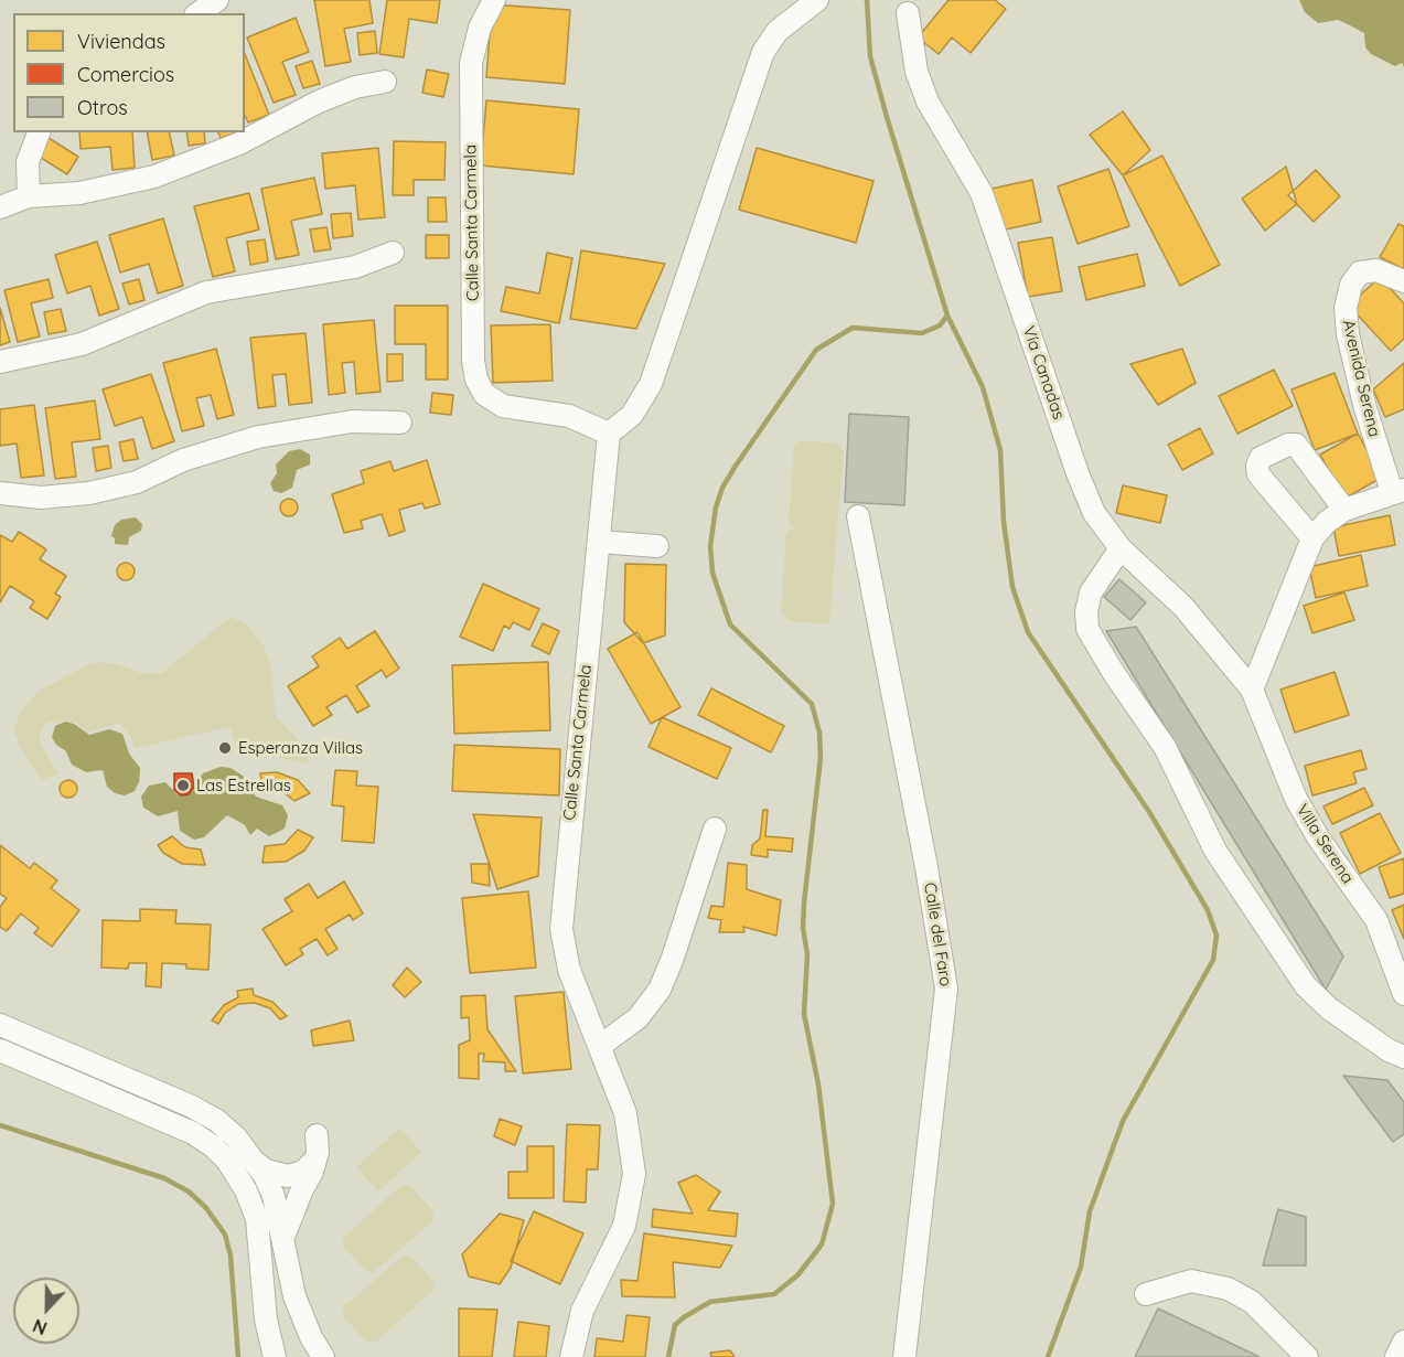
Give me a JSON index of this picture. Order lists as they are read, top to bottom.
{
  "streets": {
    "street": [
      "Calle Santa Carmela",
      "Vía Canadas",
      "Avenida Serena",
      "Villa Serena",
      "Calle del Faro"
    ]
  },
  "crossings": [
    ["Vía Canadas", "Avenida Serena"],
    ["Vía Canadas", "Villa Serena"],
    ["Avenida Serena", "Villa Serena"]
  ],
  "places": ["Esperanza Villas", "Las Estrellas"],
  "legend": ["Viviendas", "Comercios", "Otros"],
  "north": "bottom"
}
